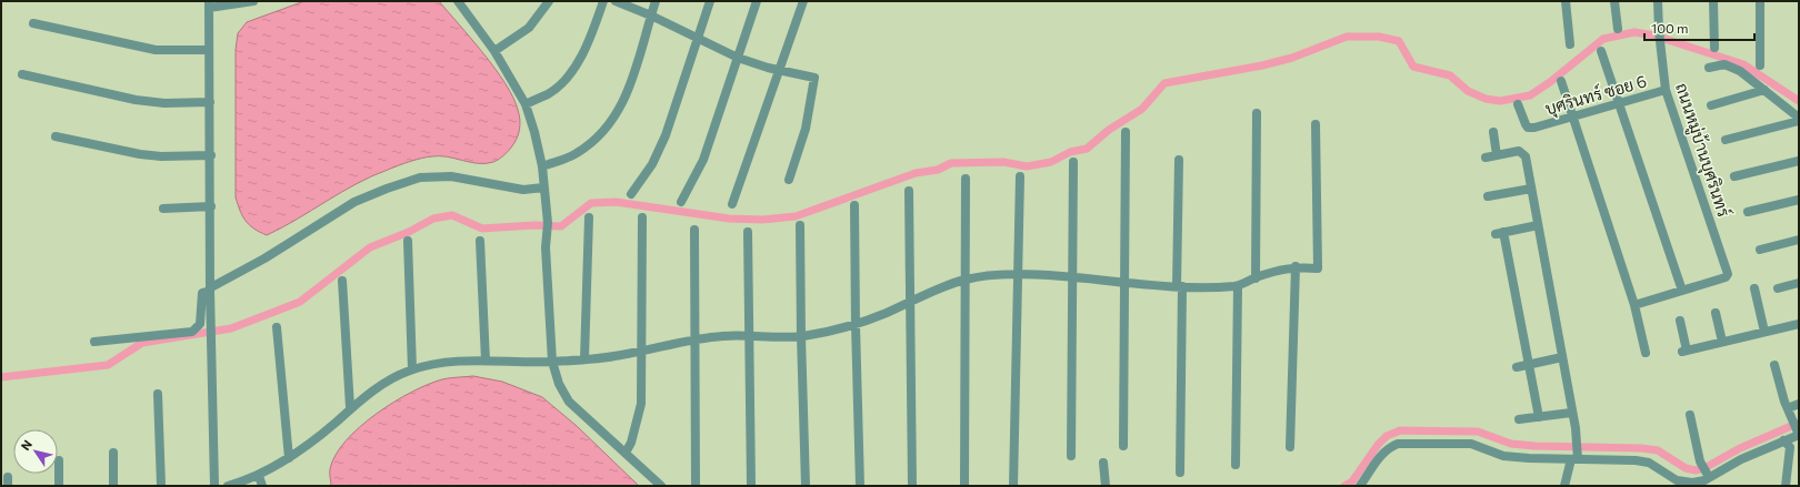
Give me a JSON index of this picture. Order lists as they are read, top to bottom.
{
  "streets": {
    "street": ["บุศรินทร์ ซอย 6", "ถนนหมู่บ้านบุศรินทร์"]
  },
  "crossings": [
    ["บุศรินทร์ ซอย 6", "ถนนหมู่บ้านบุศรินทร์"]
  ],
  "scale_bar": "100 m",
  "north": "top left"
}
